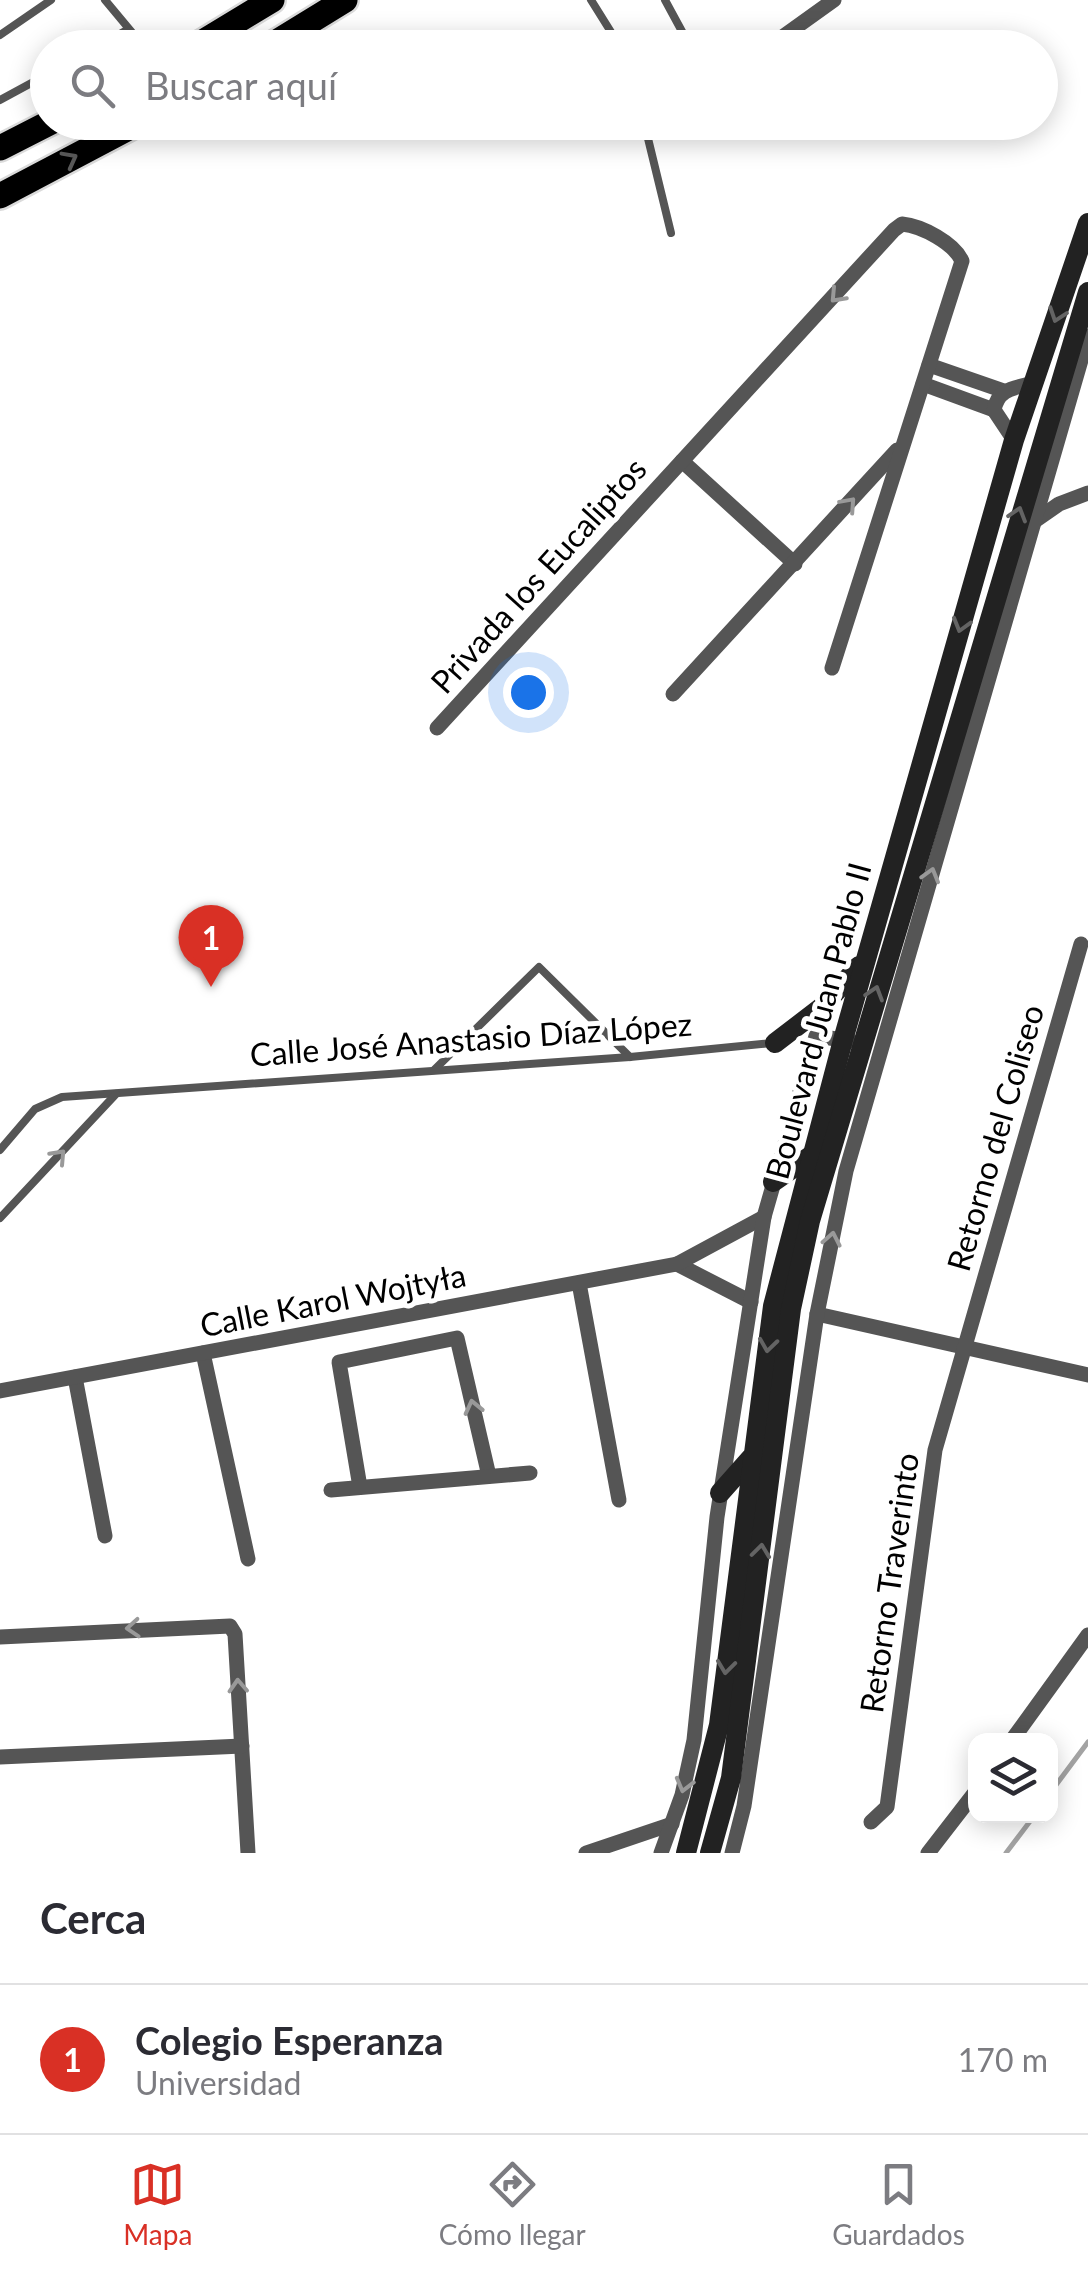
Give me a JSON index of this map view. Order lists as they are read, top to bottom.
{
  "streets": {
    "main road": ["Boulevard Juan Pablo II"],
    "street": [
      "Privada los Eucaliptos",
      "Calle José Anastasio Díaz López",
      "Retorno del Coliseo",
      "Calle Karol Wojtyła",
      "Retorno Traverinto"
    ]
  },
  "crossings": [
    ["Boulevard Juan Pablo II", "Calle José Anastasio Díaz López"],
    ["Retorno del Coliseo", "Retorno Traverinto"]
  ],
  "page": {
    "search": "Buscar aquí",
    "pins": "1",
    "heading": "Cerca",
    "list": [
      {
        "mark": "1",
        "name": "Colegio Esperanza",
        "note": "Universidad",
        "value": "170 m"
      }
    ],
    "nav": ["Mapa", "Cómo llegar", "Guardados"]
  }
}
